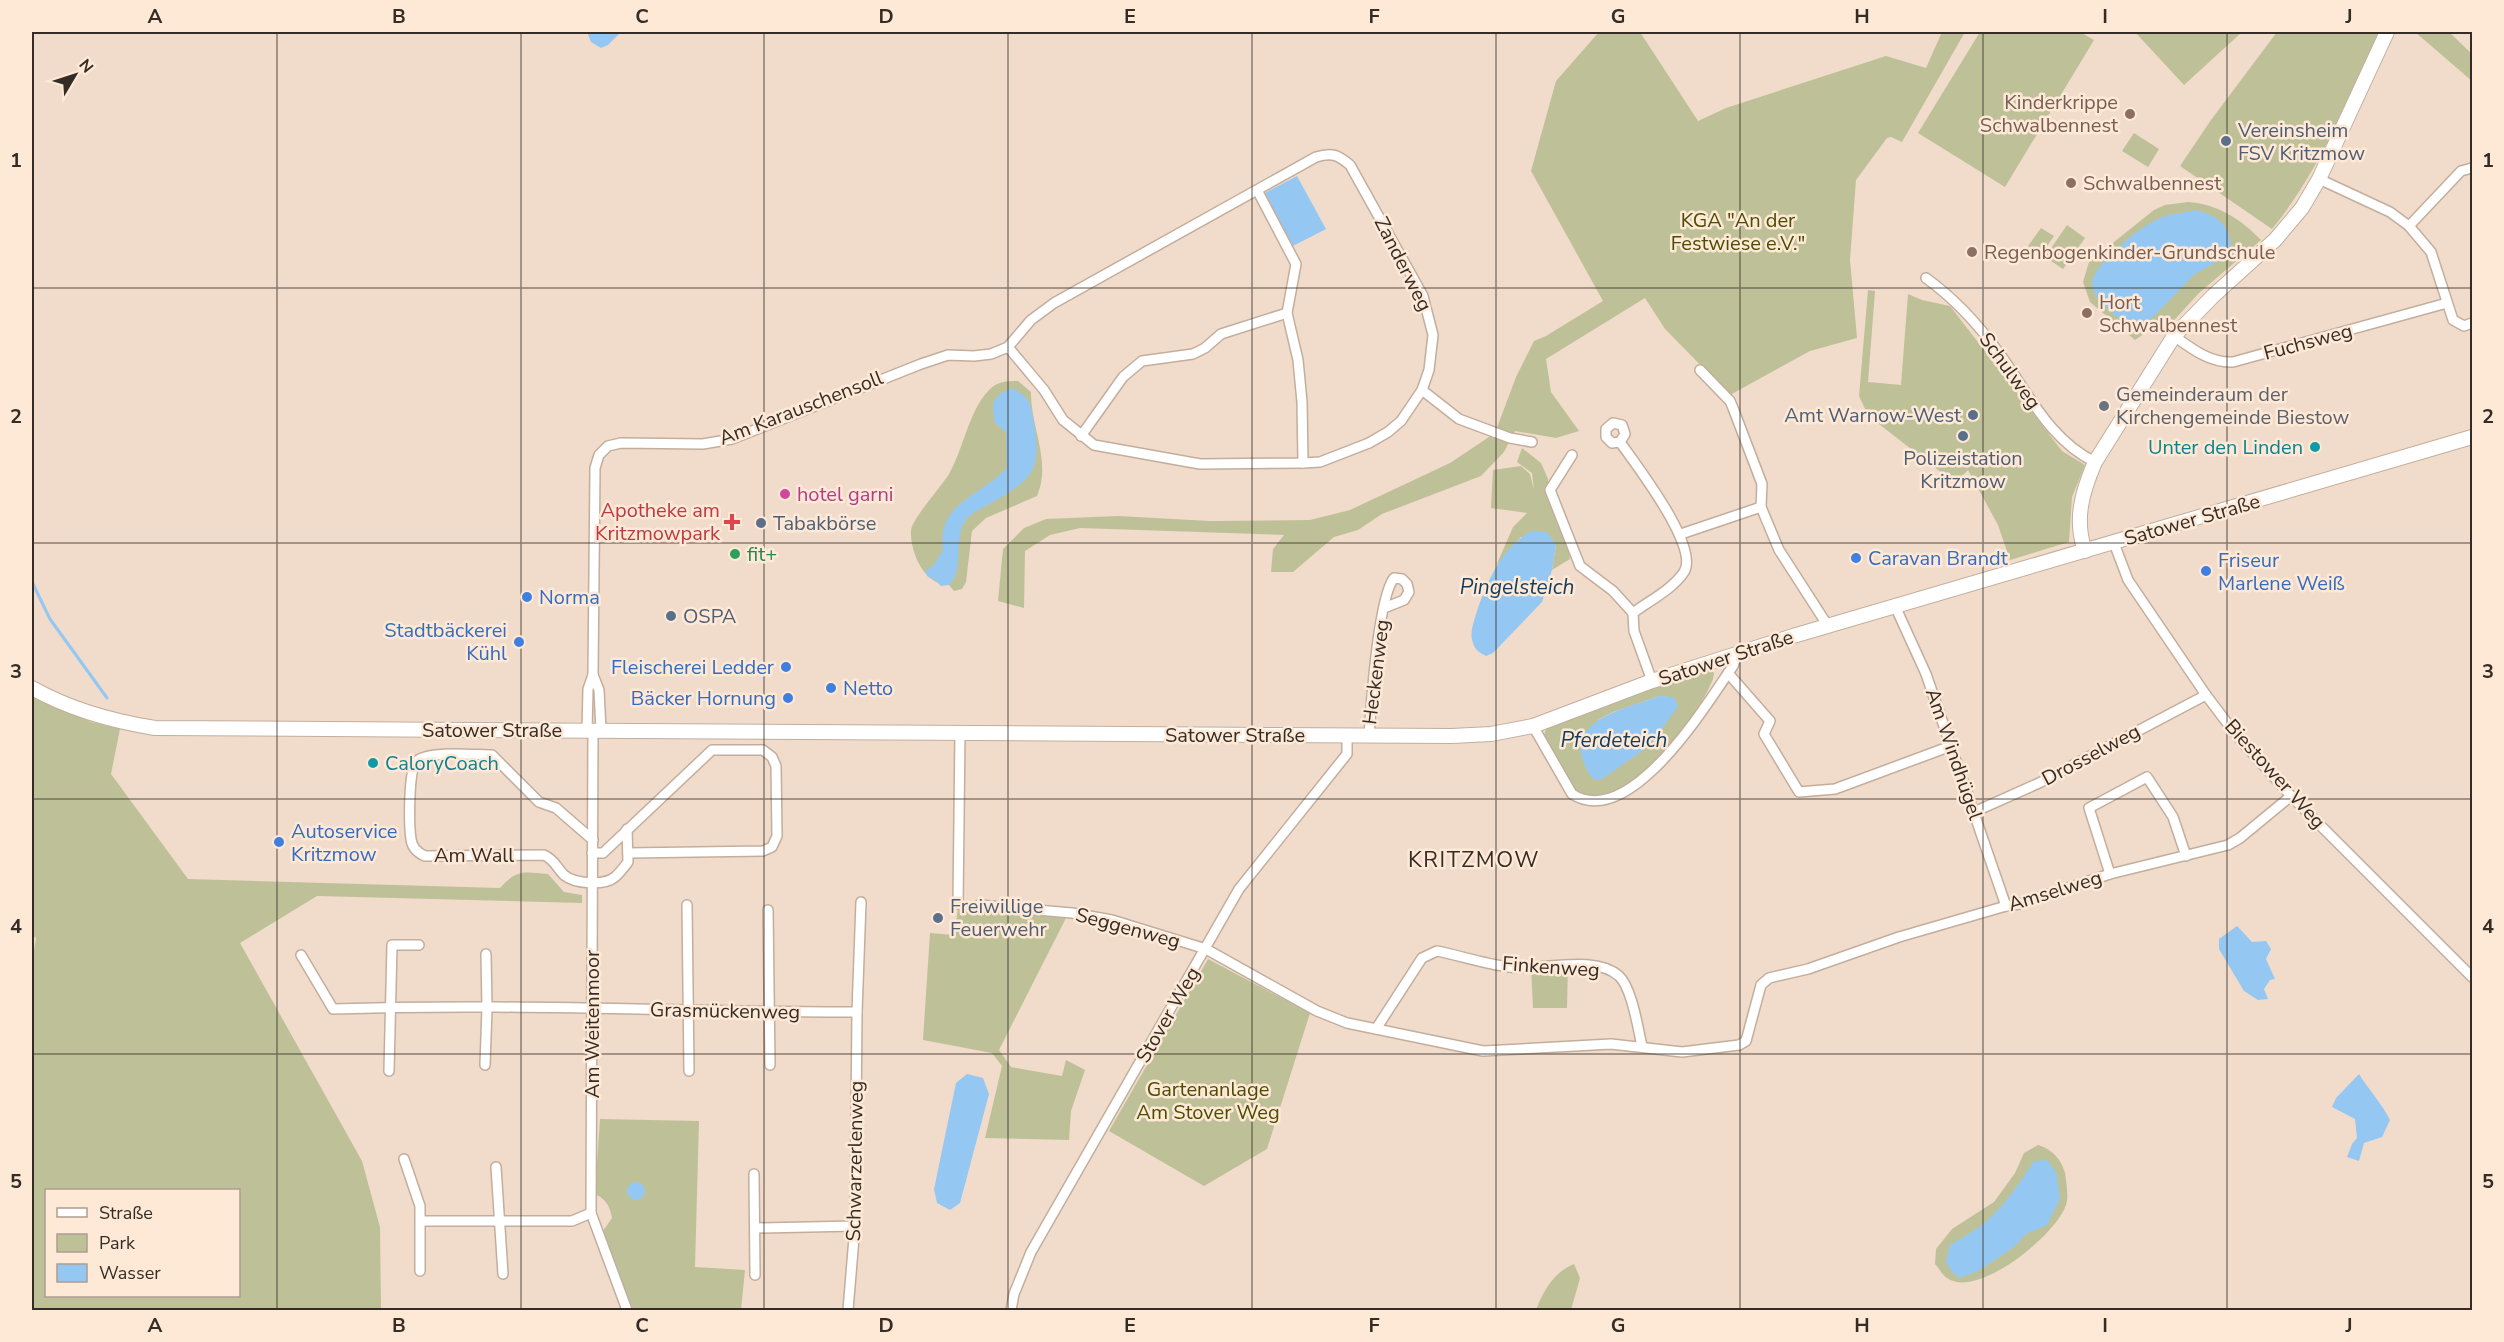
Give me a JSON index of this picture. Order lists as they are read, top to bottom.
{
  "streets": {
    "main road": ["Satower Straße"],
    "street": [
      "Zanderweg",
      "Fuchsweg",
      "Schulweg",
      "Am Karauschensoll",
      "Heckenweg",
      "Am Windhügel",
      "Drosselweg",
      "Biestower Weg",
      "Am Wall",
      "Amselweg",
      "Seggenweg",
      "Finkenweg",
      "Grasmückenweg",
      "Stover Weg",
      "Am Weitenmoor",
      "Schwarzerlenweg"
    ]
  },
  "crossings": [
    ["Zanderweg", "Am Karauschensoll"],
    ["Am Karauschensoll", "Satower Straße"],
    ["Am Karauschensoll", "Am Weitenmoor"],
    ["Satower Straße", "Heckenweg"],
    ["Satower Straße", "Am Windhügel"],
    ["Satower Straße", "Biestower Weg"],
    ["Satower Straße", "Stover Weg"],
    ["Satower Straße", "Am Weitenmoor"],
    ["Am Windhügel", "Drosselweg"],
    ["Am Windhügel", "Amselweg"],
    ["Drosselweg", "Biestower Weg"],
    ["Biestower Weg", "Amselweg"],
    ["Am Wall", "Am Weitenmoor"],
    ["Amselweg", "Finkenweg"],
    ["Seggenweg", "Stover Weg"],
    ["Grasmückenweg", "Am Weitenmoor"],
    ["Grasmückenweg", "Schwarzerlenweg"]
  ],
  "districts": ["KRITZMOW"],
  "water": ["Pingelsteich", "Pferdeteich"],
  "parks": ["KGA \"An der Festwiese e.V.\"", "Gartenanlage Am Stover Weg"],
  "places": {
    "other": [
      "Kinderkrippe Schwalbennest",
      "Vereinsheim FSV Kritzmow",
      "Schwalbennest",
      "Regenbogenkinder-Grundschule",
      "Hort Schwalbennest",
      "Gemeinderaum der Kirchengemeinde Biestow",
      "Amt Warnow-West",
      "Polizeistation Kritzmow",
      "Unter den Linden",
      "hotel garni",
      "Tabakbörse",
      "fit+",
      "Caravan Brandt",
      "Friseur Marlene Weiß",
      "Norma",
      "OSPA",
      "Stadtbäckerei Kühl",
      "Fleischerei Ledder",
      "Netto",
      "Bäcker Hornung",
      "CaloryCoach",
      "Autoservice Kritzmow",
      "Freiwillige Feuerwehr"
    ],
    "health": ["Apotheke am Kritzmowpark"]
  },
  "legend": ["Straße", "Park", "Wasser"],
  "north": "top right",
  "grid": {
    "columns": [
      "A",
      "B",
      "C",
      "D",
      "E",
      "F",
      "G",
      "H",
      "I",
      "J"
    ],
    "rows": [
      "1",
      "2",
      "3",
      "4",
      "5"
    ]
  }
}
